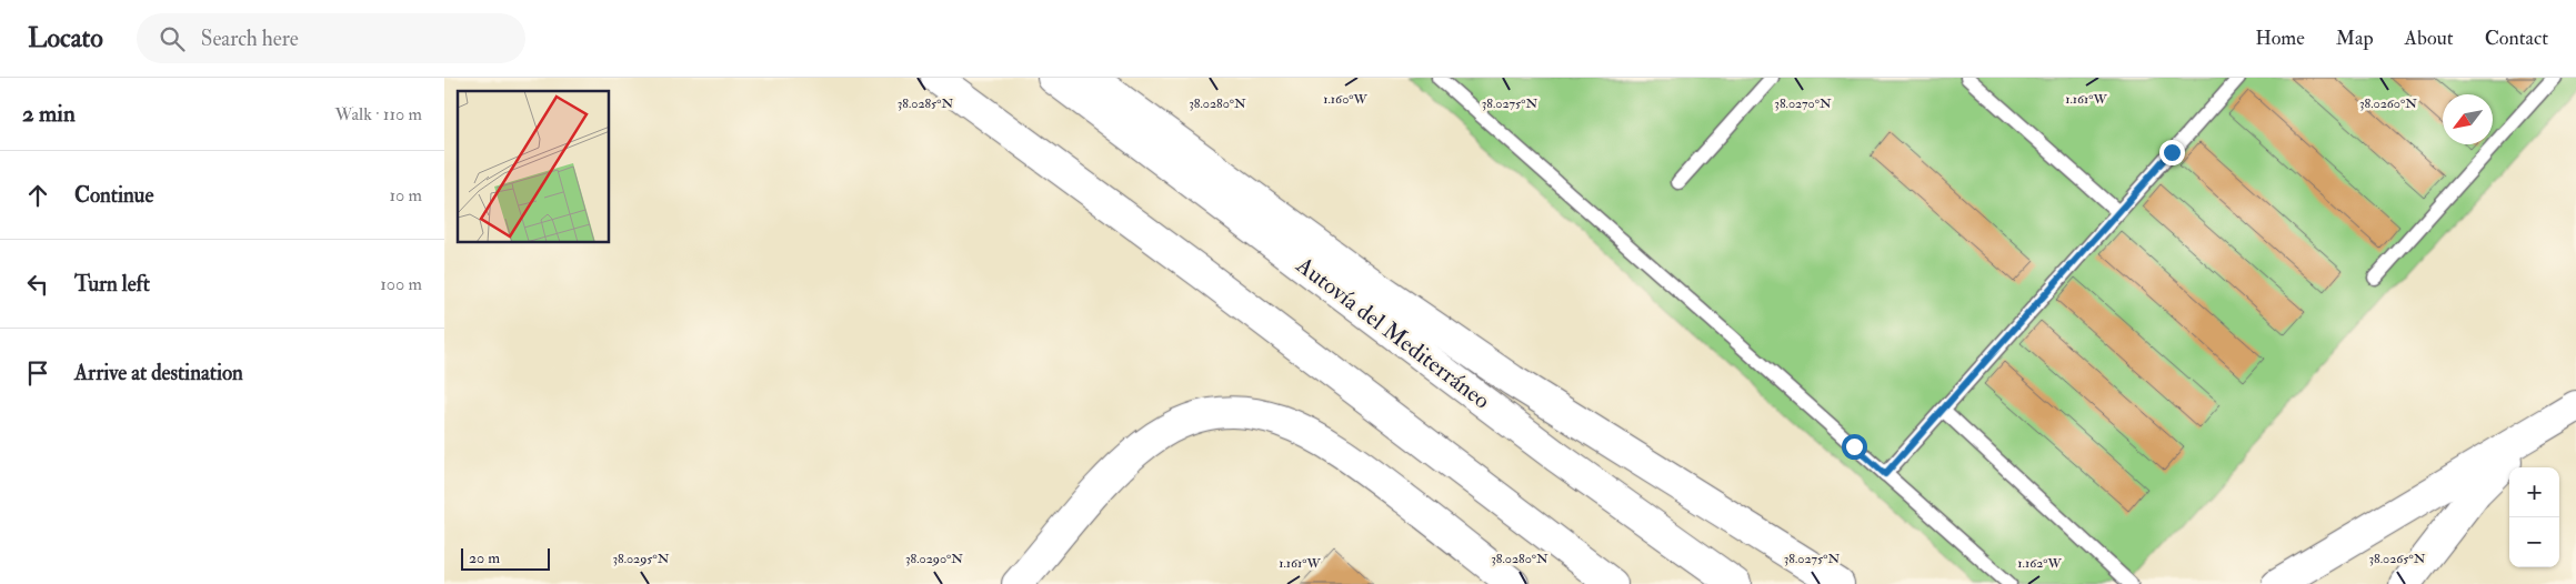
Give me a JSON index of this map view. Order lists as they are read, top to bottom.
{
  "streets": {
    "main road": ["Autovía del Mediterráneo"]
  },
  "scale_bar": "20 m",
  "north": "bottom left",
  "page": {
    "header": "Locato",
    "search": "Search here",
    "nav": [
      "Home",
      "Map",
      "About",
      "Contact"
    ],
    "heading": ["2 min", "Walk · 110 m"],
    "list": [
      ["Continue", "10 m"],
      ["Turn left", "100 m"],
      "Arrive at destination"
    ],
    "map_buttons": ["+", "−"],
    "scale": "20 m"
  },
  "coordinates": [
    "1.160°W",
    "1.161°W",
    "38.0270°N",
    "38.0285°N",
    "38.0280°N",
    "38.0275°N",
    "38.0260°N",
    "38.0295°N",
    "38.0290°N",
    "38.0265°N",
    "1.162°W"
  ]
}
